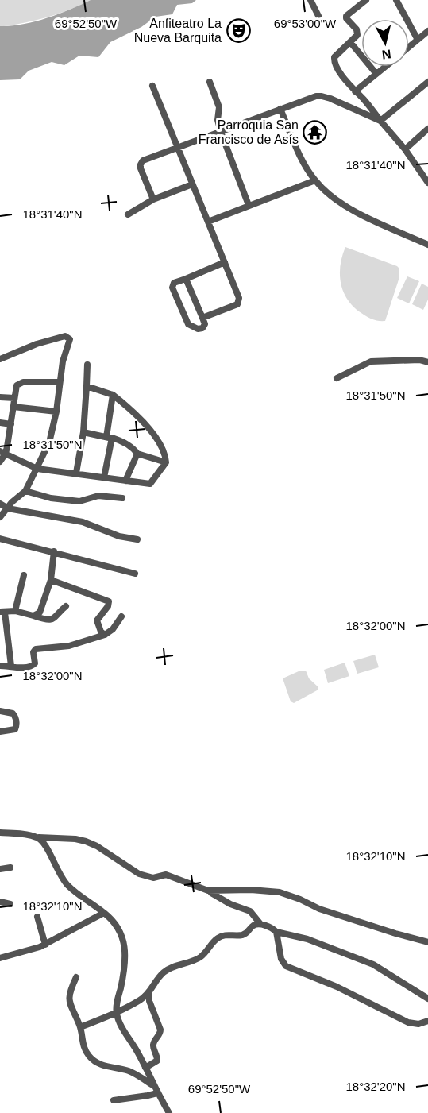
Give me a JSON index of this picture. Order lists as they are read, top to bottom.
{
  "places": {
    "theatre": ["Anfiteatro La Nueva Barquita"],
    "temple": ["Parroquia San Francisco de Asís"]
  },
  "north": "bottom",
  "coordinates": [
    "69°52'50\"W",
    "69°53'00\"W",
    "18°31'40\"N",
    "18°31'50\"N",
    "18°32'00\"N",
    "18°32'10\"N",
    "18°32'20\"N"
  ]
}
